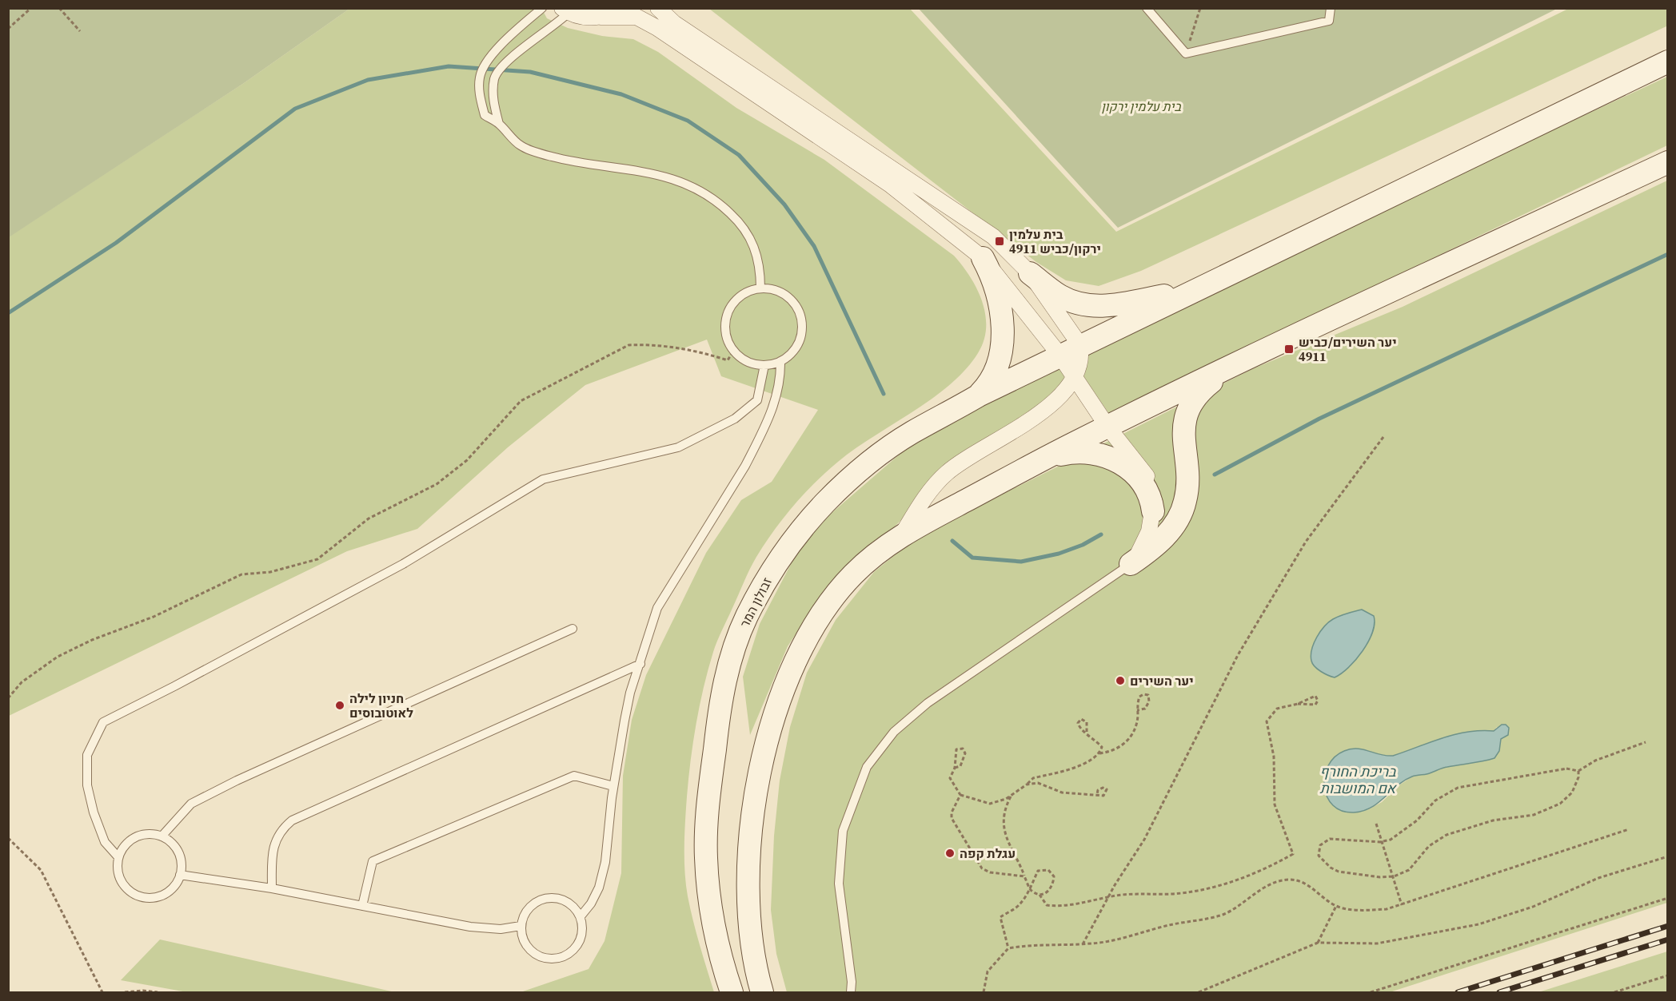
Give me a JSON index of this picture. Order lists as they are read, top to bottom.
{
  "streets": {
    "main road": ["זבולון המר"]
  },
  "water": ["בריכת החורף אם המושבות"],
  "parks": ["בית עלמין ירקון"],
  "places": {
    "transit": ["בית עלמין ירקון/כביש 4911", "יער השירים/כביש 4911"],
    "other": ["יער השירים", "חניון לילה לאוטובוסים", "עגלת קפה"]
  }
}
